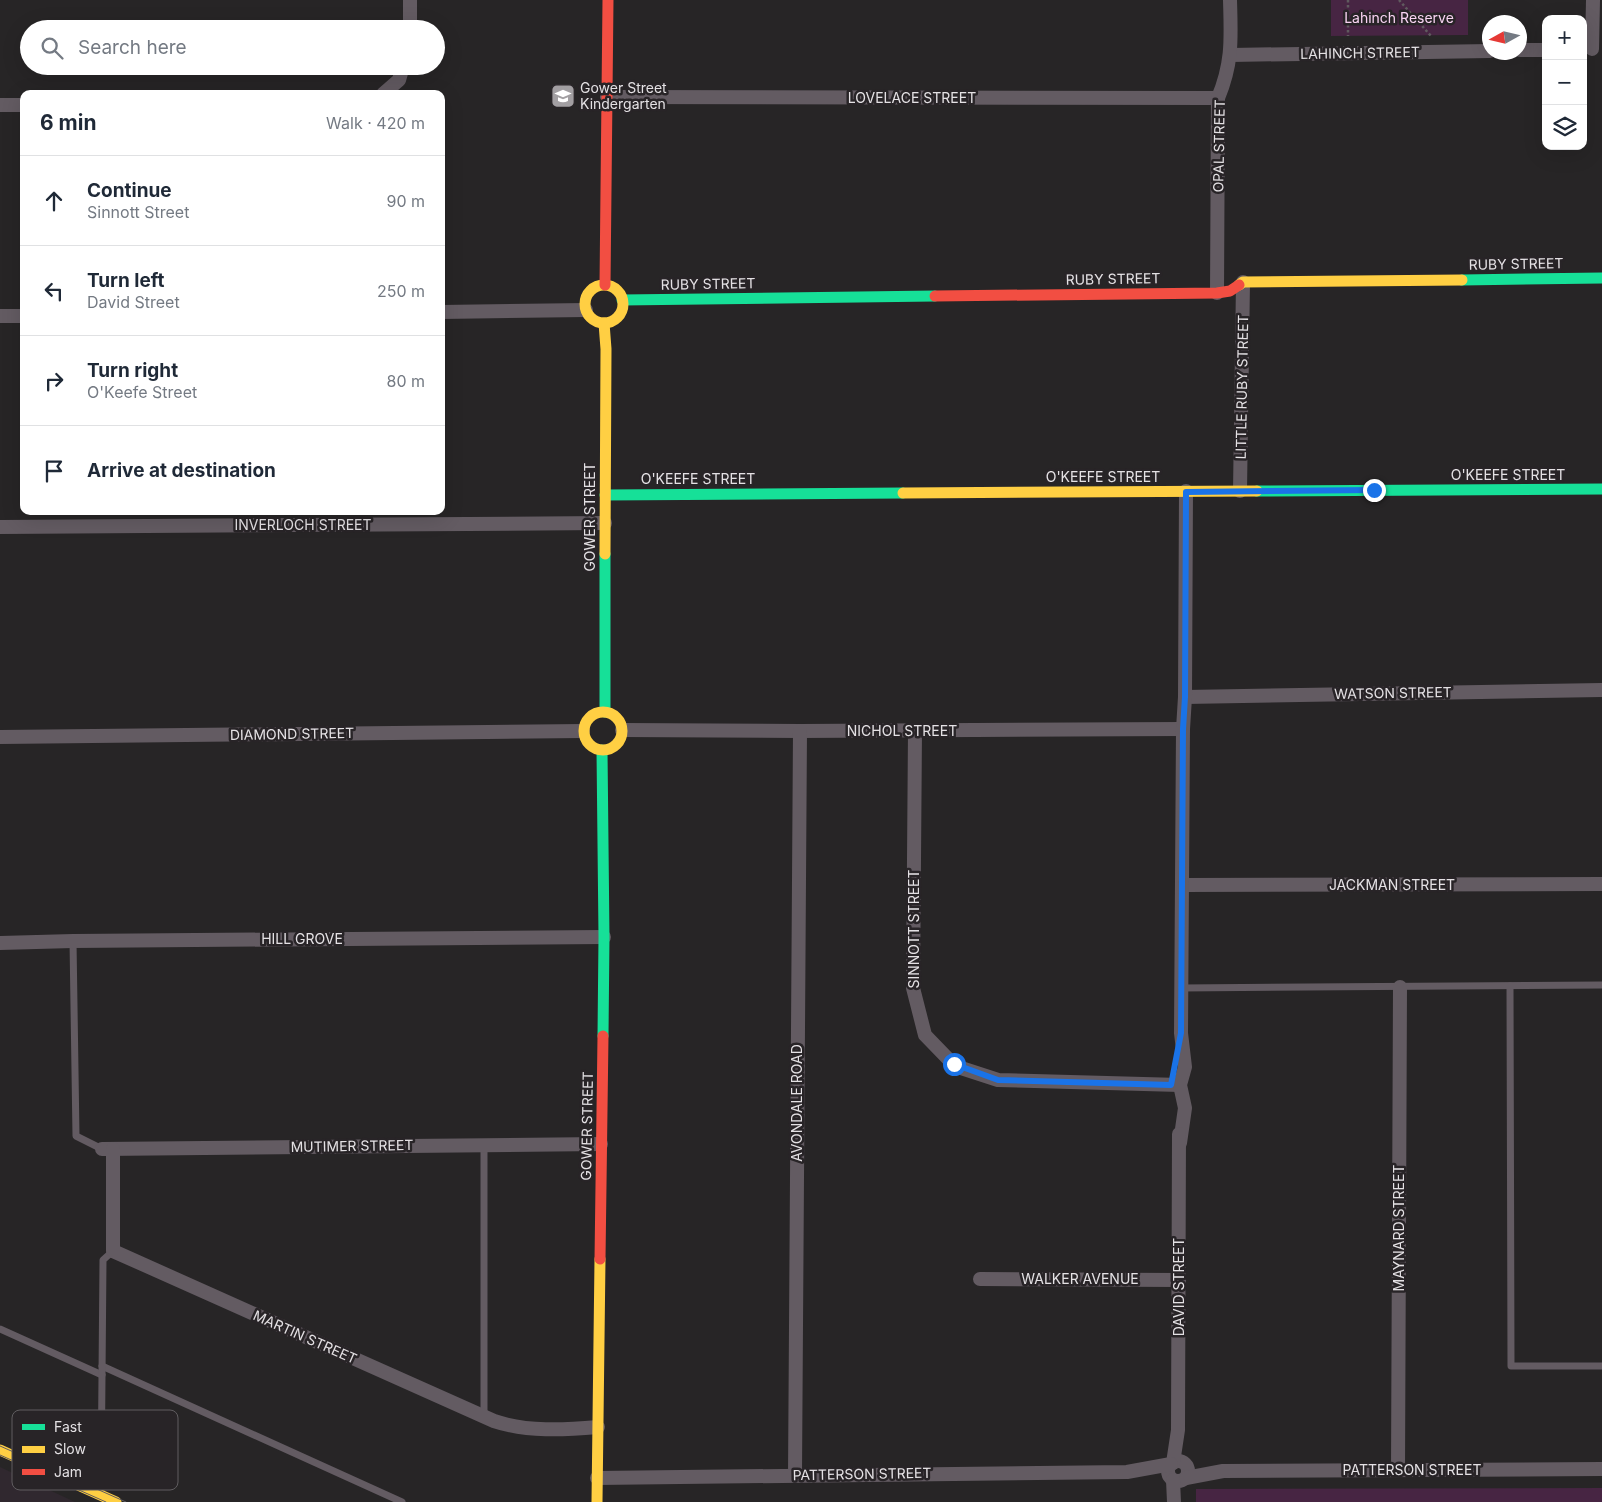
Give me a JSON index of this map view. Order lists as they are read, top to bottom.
{
  "streets": {
    "street": [
      "LAHINCH STREET",
      "LOVELACE STREET",
      "OPAL STREET",
      "RUBY STREET",
      "LITTLE RUBY STREET",
      "O'KEEFE STREET",
      "GOWER STREET",
      "INVERLOCH STREET",
      "WATSON STREET",
      "NICHOL STREET",
      "DIAMOND STREET",
      "JACKMAN STREET",
      "SINNOTT STREET",
      "HILL GROVE",
      "AVONDALE ROAD",
      "MUTIMER STREET",
      "MAYNARD STREET",
      "WALKER AVENUE",
      "DAVID STREET",
      "MARTIN STREET",
      "PATTERSON STREET"
    ]
  },
  "crossings": [
    ["LAHINCH STREET", "OPAL STREET"],
    ["LOVELACE STREET", "OPAL STREET"],
    ["OPAL STREET", "RUBY STREET"],
    ["RUBY STREET", "LITTLE RUBY STREET"],
    ["RUBY STREET", "GOWER STREET"],
    ["LITTLE RUBY STREET", "O'KEEFE STREET"],
    ["O'KEEFE STREET", "GOWER STREET"],
    ["O'KEEFE STREET", "DAVID STREET"],
    ["GOWER STREET", "INVERLOCH STREET"],
    ["GOWER STREET", "NICHOL STREET"],
    ["GOWER STREET", "DIAMOND STREET"],
    ["GOWER STREET", "HILL GROVE"],
    ["GOWER STREET", "MUTIMER STREET"],
    ["GOWER STREET", "MARTIN STREET"],
    ["GOWER STREET", "PATTERSON STREET"],
    ["WATSON STREET", "DAVID STREET"],
    ["NICHOL STREET", "DIAMOND STREET"],
    ["NICHOL STREET", "SINNOTT STREET"],
    ["NICHOL STREET", "AVONDALE ROAD"],
    ["NICHOL STREET", "DAVID STREET"],
    ["JACKMAN STREET", "DAVID STREET"],
    ["SINNOTT STREET", "DAVID STREET"],
    ["AVONDALE ROAD", "PATTERSON STREET"],
    ["MAYNARD STREET", "PATTERSON STREET"],
    ["WALKER AVENUE", "DAVID STREET"],
    ["DAVID STREET", "PATTERSON STREET"]
  ],
  "parks": ["Lahinch Reserve"],
  "places": {
    "school or university": ["Gower Street Kindergarten"]
  },
  "legend": ["Fast", "Slow", "Jam"],
  "north": "left",
  "page": {
    "map_buttons": ["+", "−"],
    "search": "Search here",
    "heading": ["6 min", "Walk · 420 m"],
    "list": [
      ["Continue", "Sinnott Street", "90 m"],
      ["Turn left", "David Street", "250 m"],
      ["Turn right", "O'Keefe Street", "80 m"],
      "Arrive at destination"
    ]
  }
}
